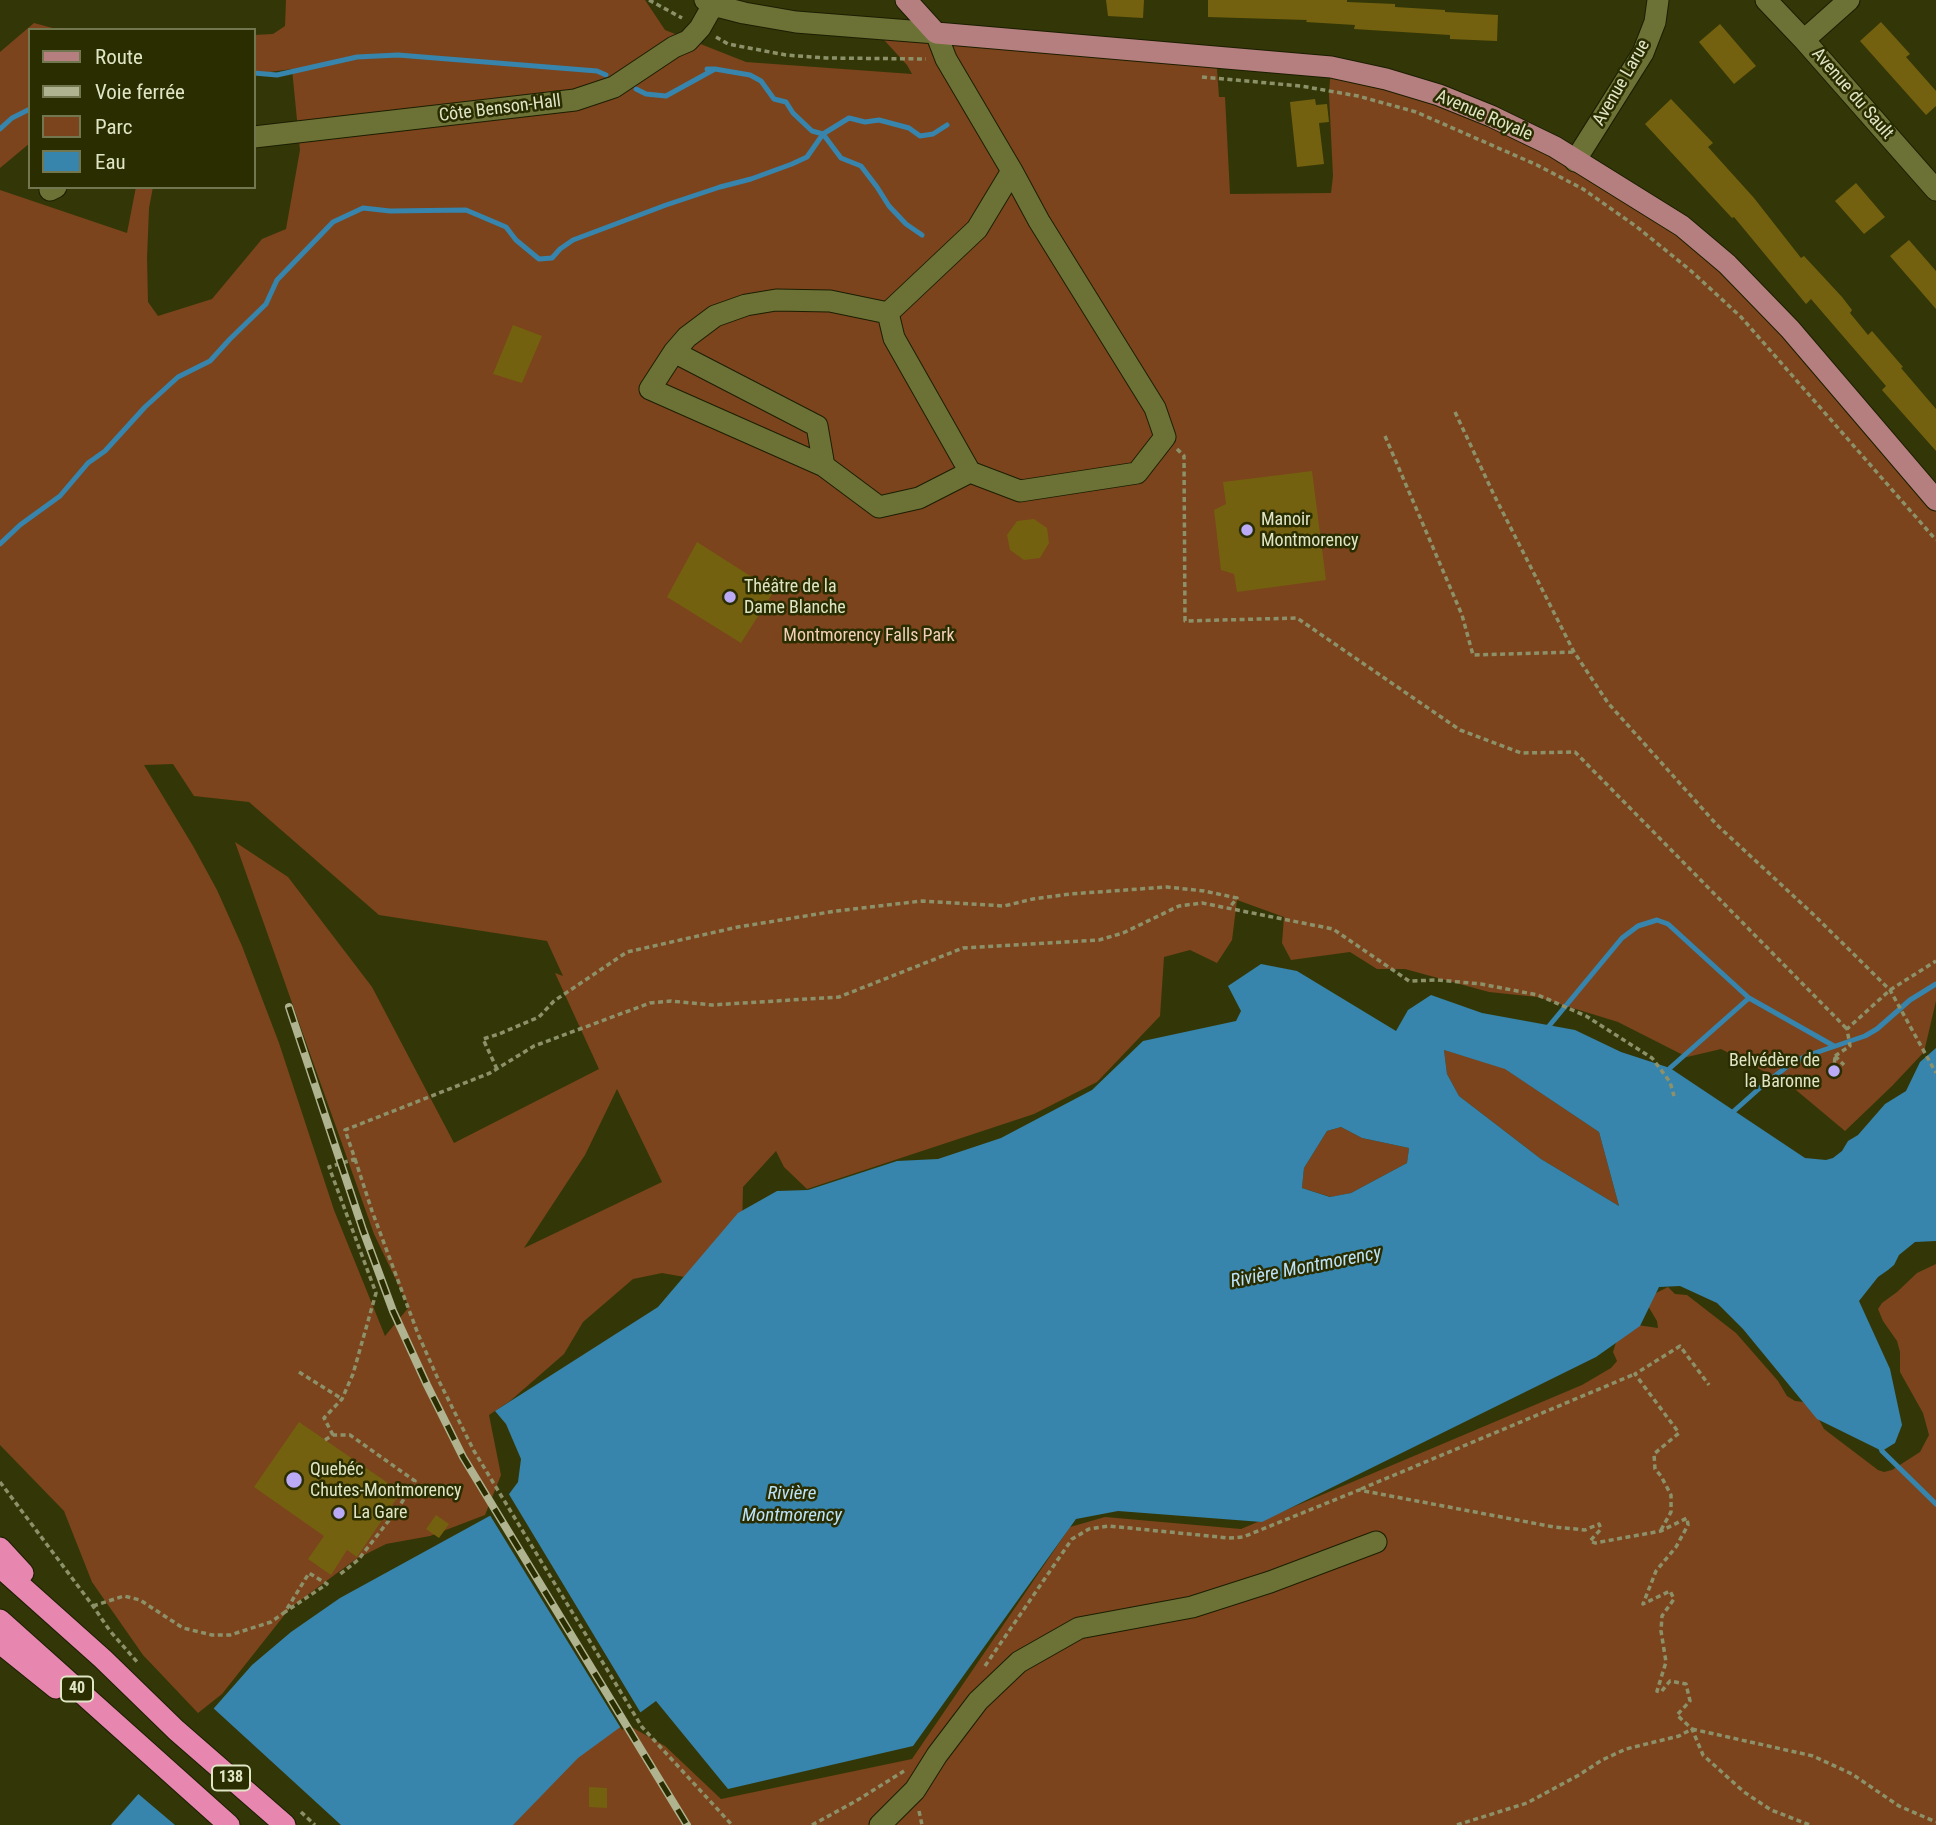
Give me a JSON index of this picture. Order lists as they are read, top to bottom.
{
  "streets": {
    "highway": ["40", "138"],
    "main road": ["Avenue Royale"],
    "street": ["Avenue Larue", "Avenue du Sault", "Côte Benson-Hall"]
  },
  "crossings": [
    ["Avenue Larue", "Avenue Royale"],
    ["40", "138"]
  ],
  "water": ["Rivière Montmorency"],
  "parks": ["Montmorency Falls Park"],
  "places": [
    "Manoir Montmorency",
    "Théâtre de la Dame Blanche",
    "Belvédère de la Baronne",
    "Quebéc Chutes-Montmorency",
    "La Gare"
  ],
  "legend": [
    "Route",
    "Voie ferrée",
    "Parc",
    "Eau"
  ]
}
